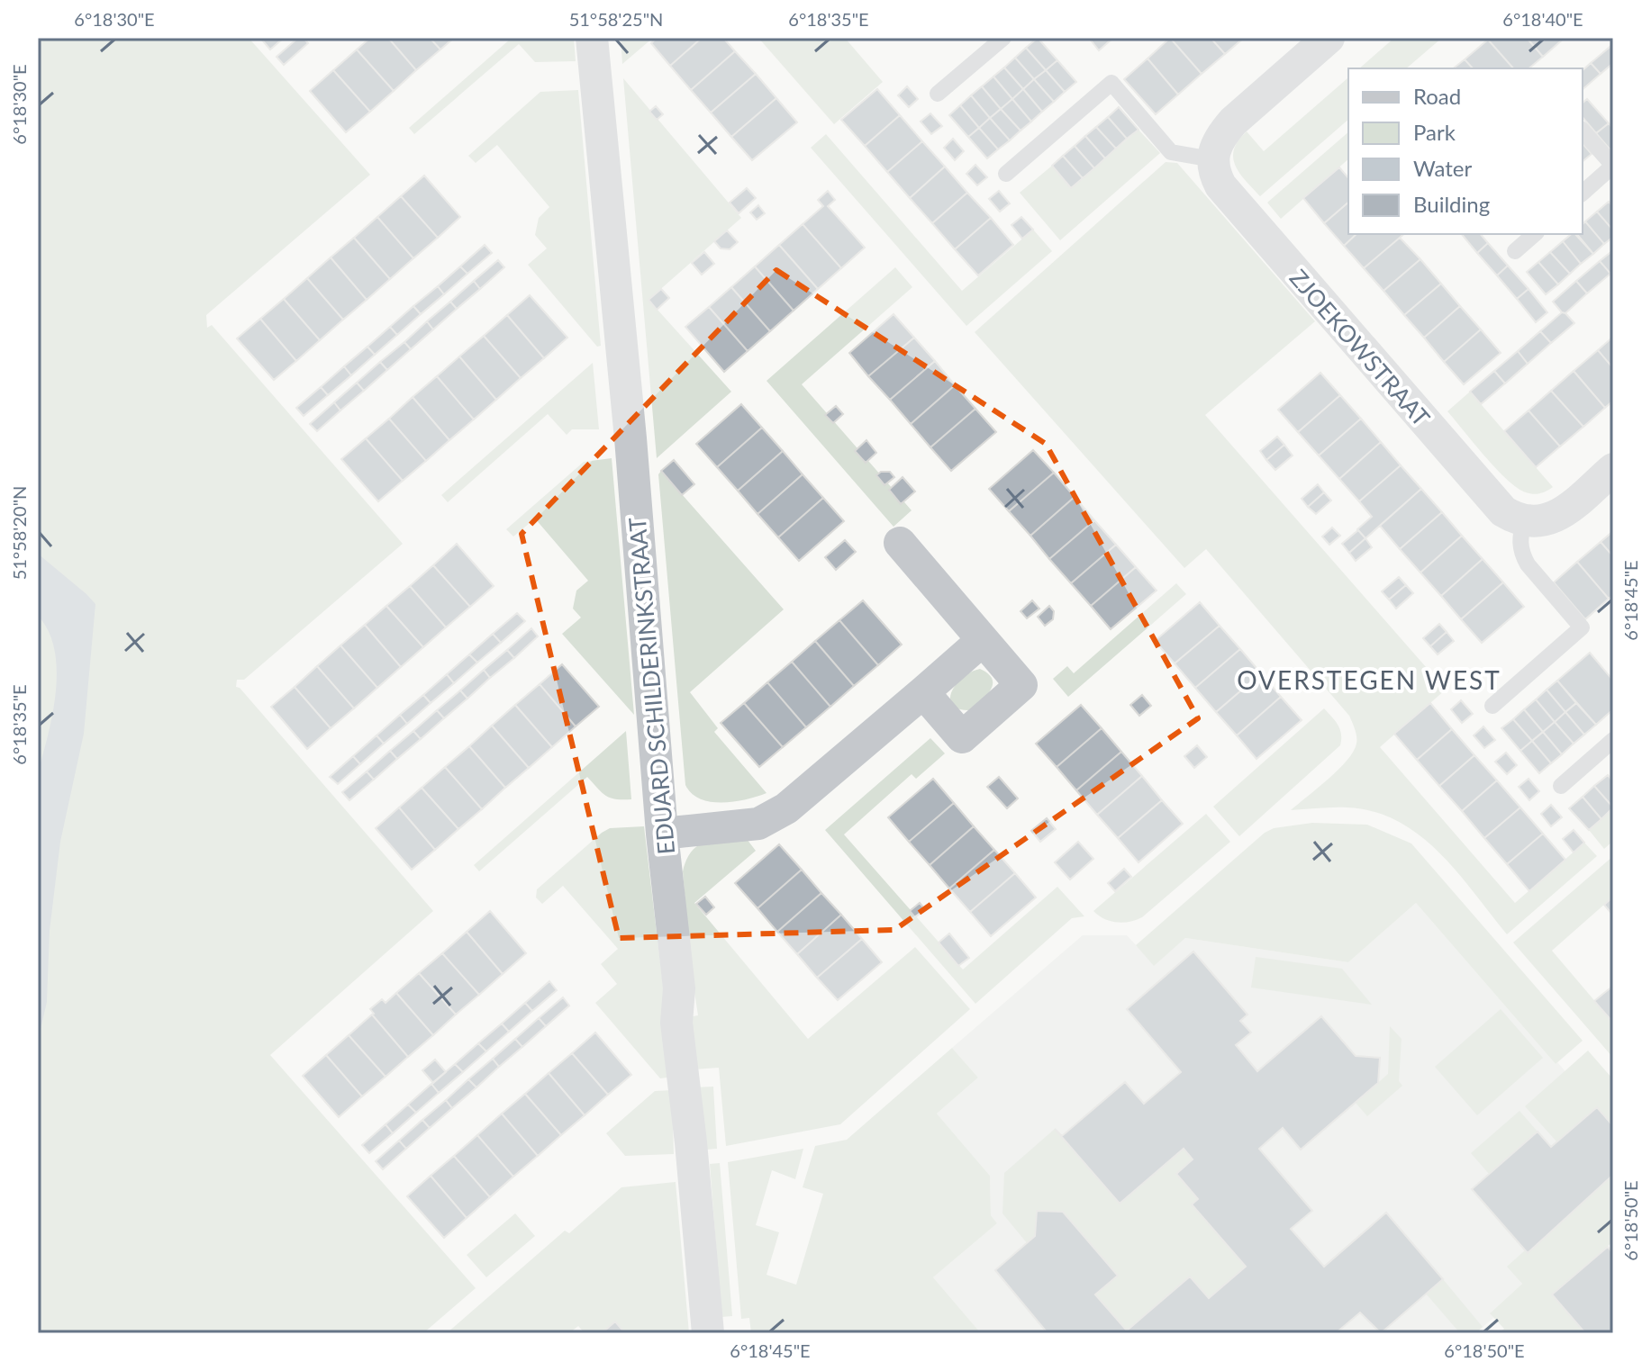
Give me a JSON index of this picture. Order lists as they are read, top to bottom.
{
  "streets": {
    "street": ["ZJOEKOWSTRAAT", "EDUARD SCHILDERINKSTRAAT"]
  },
  "districts": ["OVERSTEGEN WEST"],
  "legend": [
    "Road",
    "Park",
    "Water",
    "Building"
  ],
  "coordinates": [
    "6°18'30\"E",
    "51°58'25\"N",
    "6°18'35\"E",
    "6°18'40\"E",
    "51°58'20\"N",
    "6°18'45\"E",
    "6°18'50\"E"
  ]
}
